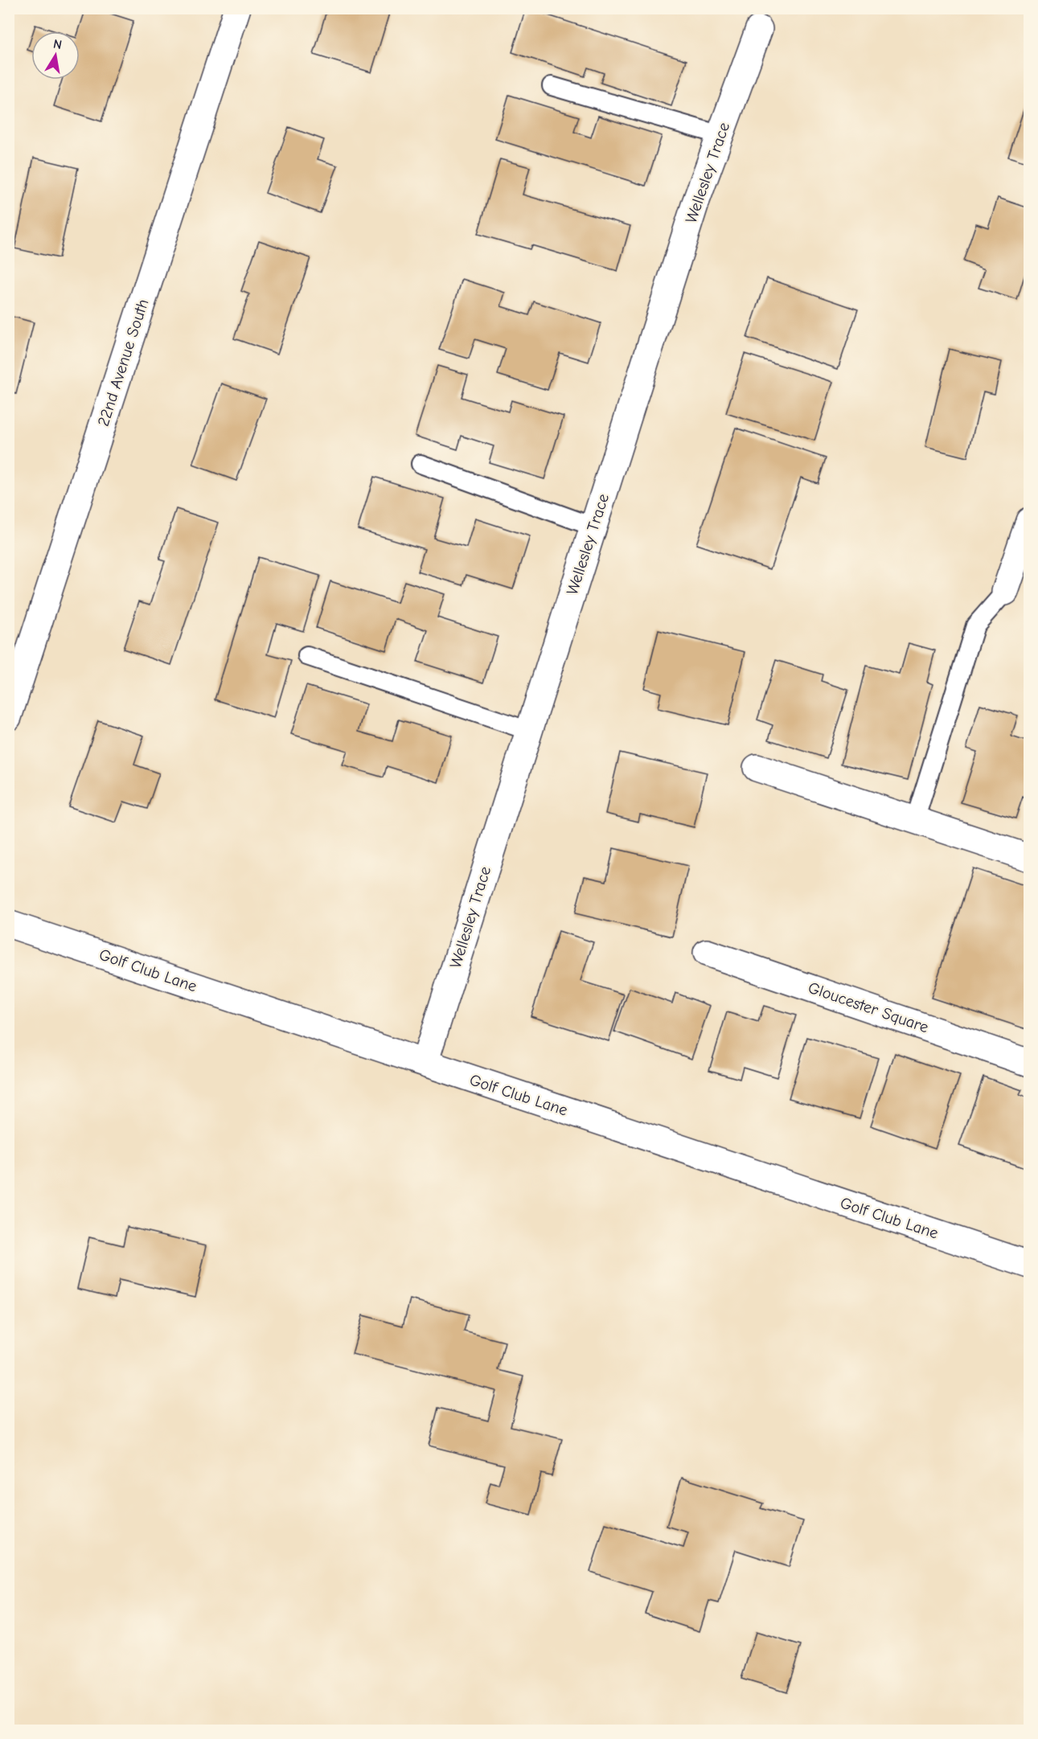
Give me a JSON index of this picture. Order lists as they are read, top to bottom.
{
  "streets": {
    "street": [
      "Wellesley Trace",
      "22nd Avenue South",
      "Golf Club Lane",
      "Gloucester Square"
    ]
  },
  "crossings": [
    ["Wellesley Trace", "Golf Club Lane"]
  ],
  "north": "top"
}
